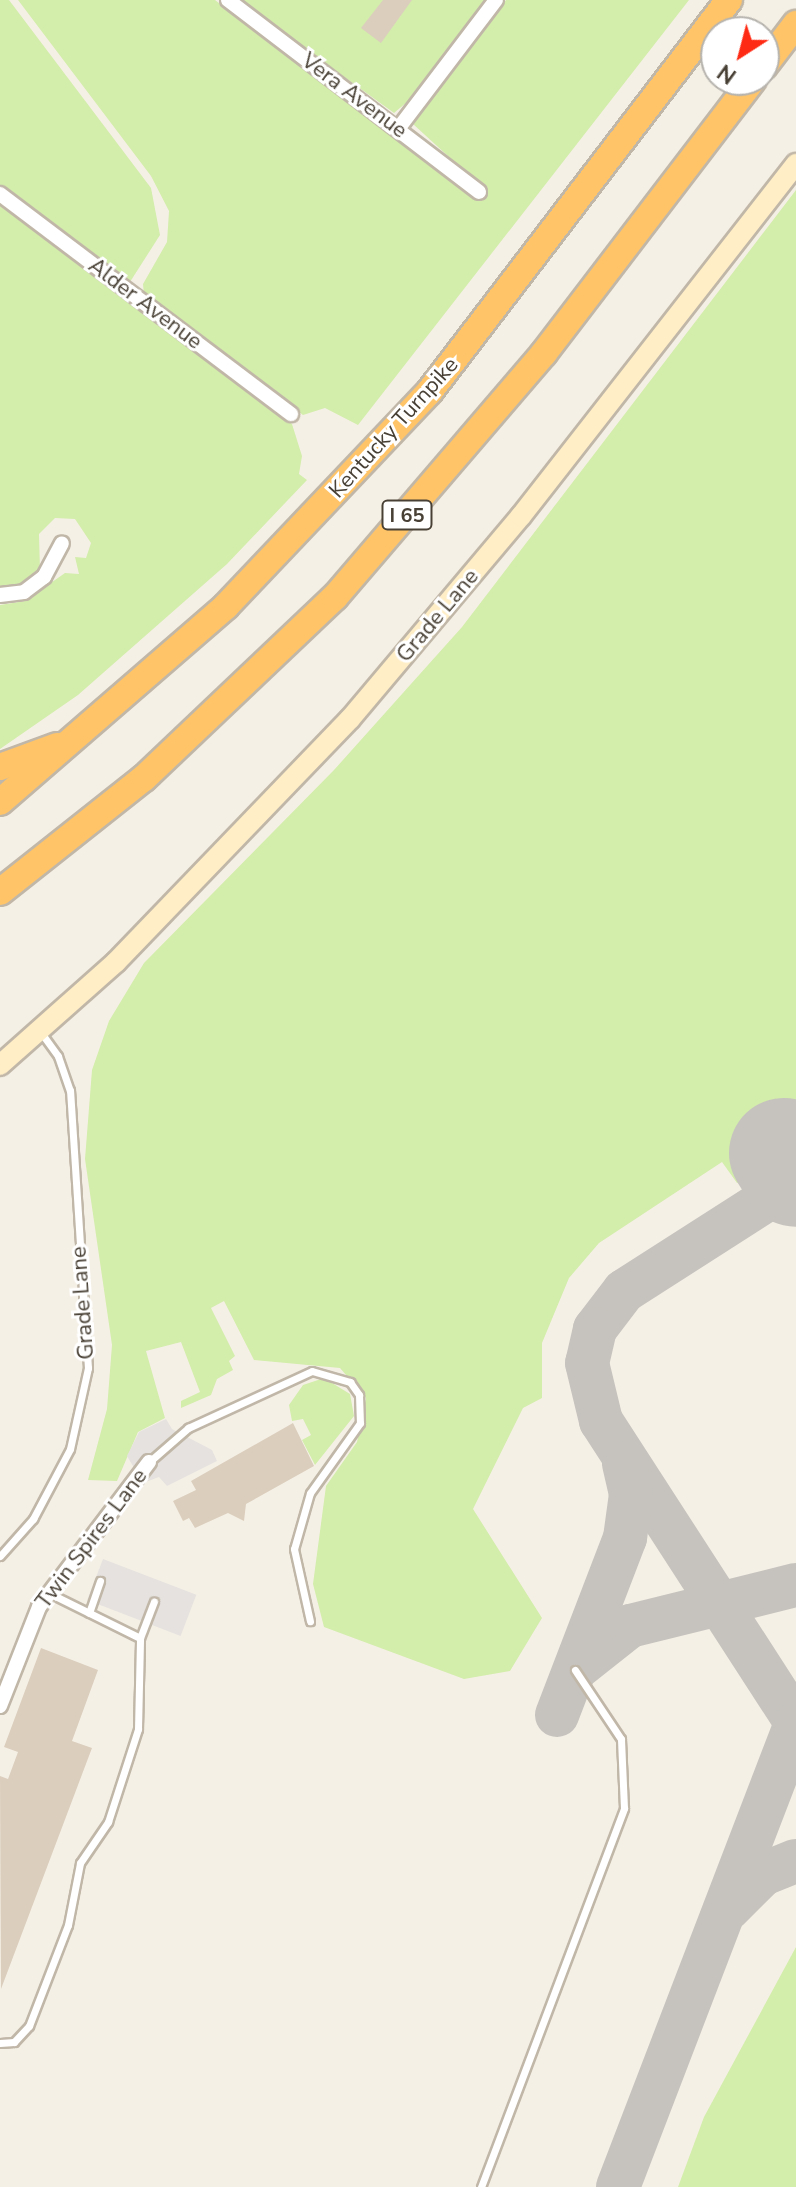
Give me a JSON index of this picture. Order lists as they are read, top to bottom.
{
  "streets": {
    "highway": ["Kentucky Turnpike", "I 65"],
    "main road": ["Grade Lane"],
    "street": ["Vera Avenue", "Alder Avenue", "Twin Spires Lane"]
  },
  "north": "bottom left"
}
